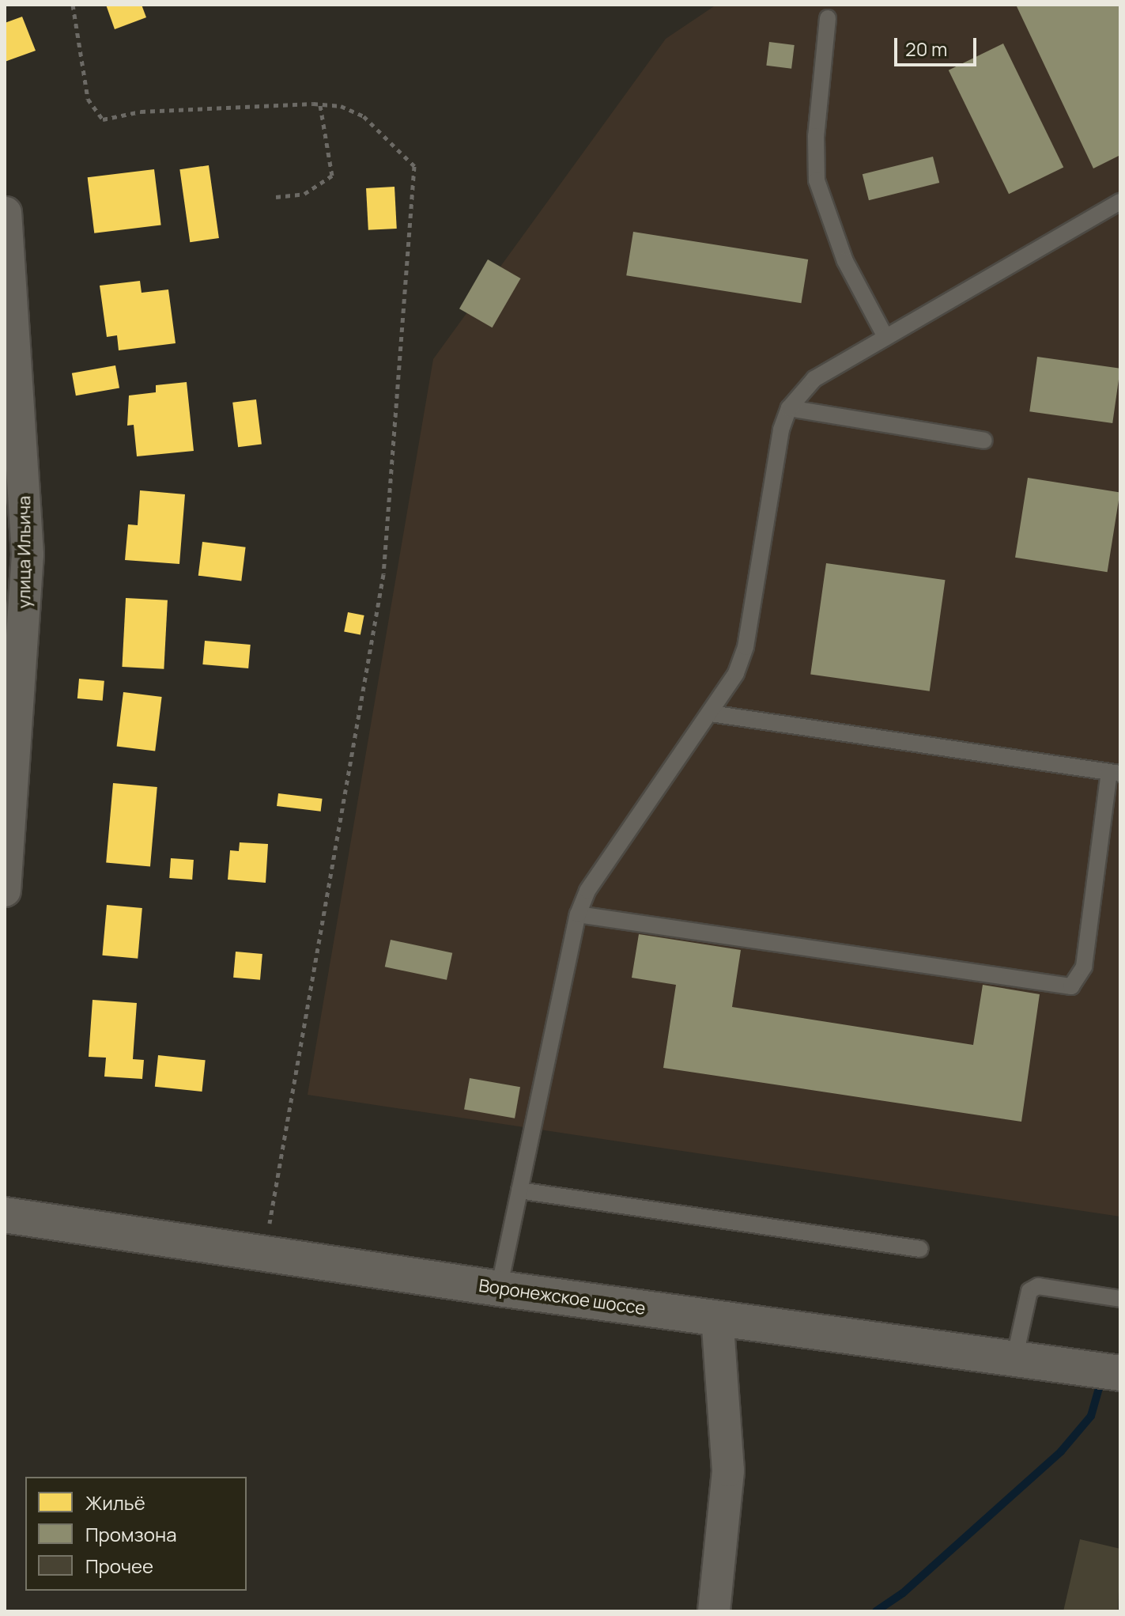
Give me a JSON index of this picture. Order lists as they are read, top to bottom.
{
  "streets": {
    "main road": ["Воронежское шоссе"],
    "street": ["улица Ильича"]
  },
  "legend": ["Жильё", "Промзона", "Прочее"],
  "scale_bar": "20 m"
}
